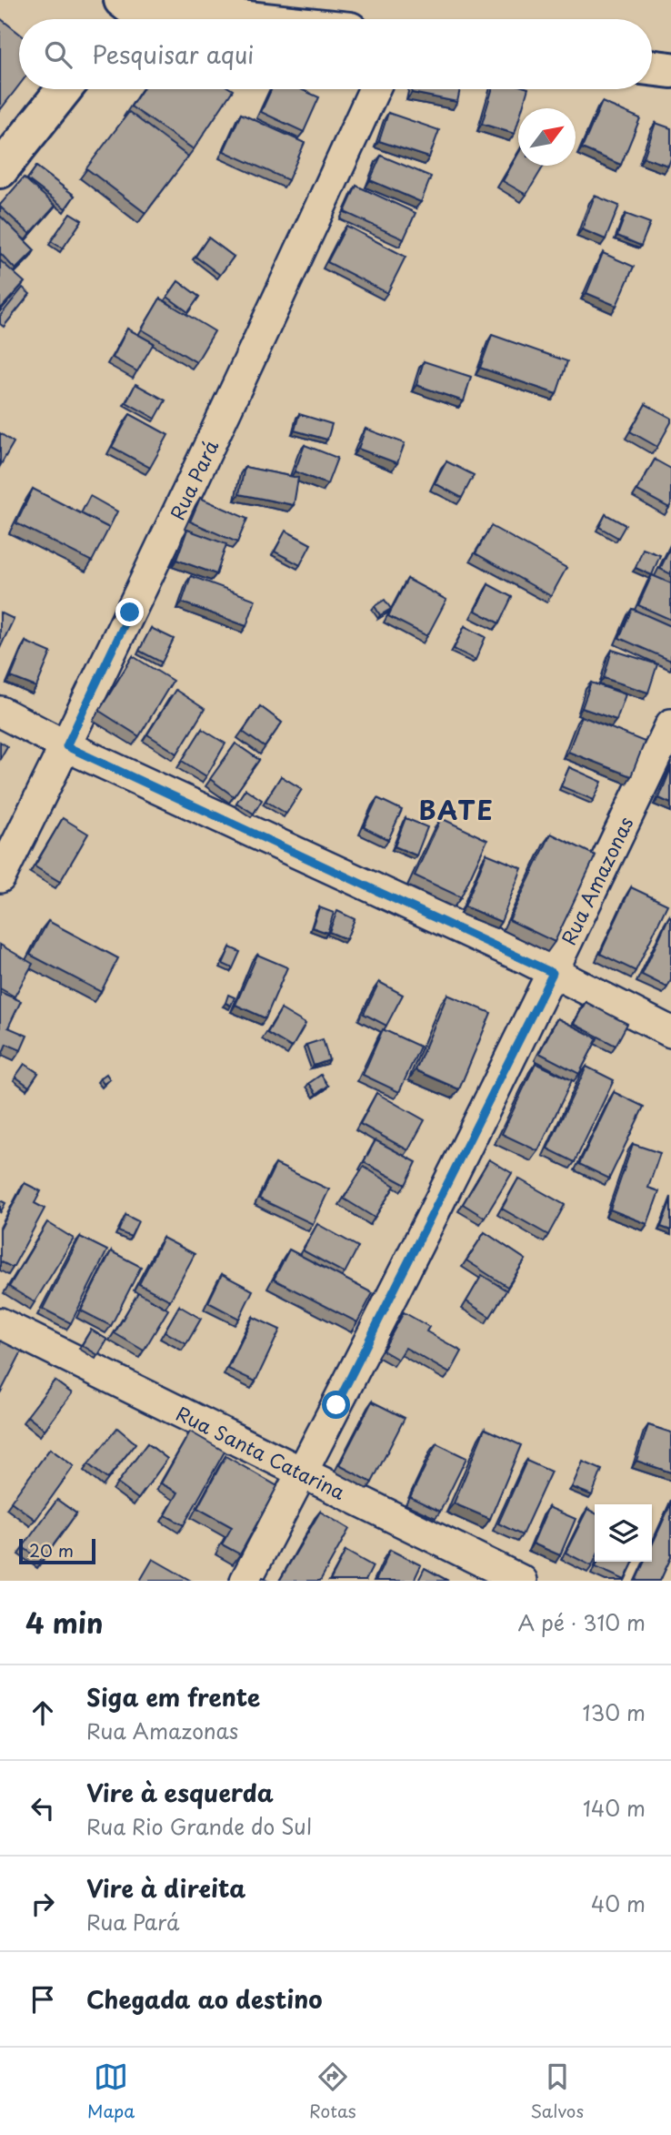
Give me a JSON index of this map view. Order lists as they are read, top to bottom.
{
  "streets": {
    "street": ["Rua Pará", "Rua Amazonas", "Rua Santa Catarina"]
  },
  "crossings": [
    ["Rua Amazonas", "Rua Santa Catarina"]
  ],
  "districts": ["BATE"],
  "scale_bar": "20 m",
  "north": "top right",
  "page": {
    "search": "Pesquisar aqui",
    "scale": "20 m",
    "heading": ["4 min", "A pé · 310 m"],
    "list": [
      ["Siga em frente", "Rua Amazonas", "130 m"],
      ["Vire à esquerda", "Rua Rio Grande do Sul", "140 m"],
      ["Vire à direita", "Rua Pará", "40 m"],
      "Chegada ao destino"
    ],
    "nav": ["Mapa", "Rotas", "Salvos"]
  }
}
